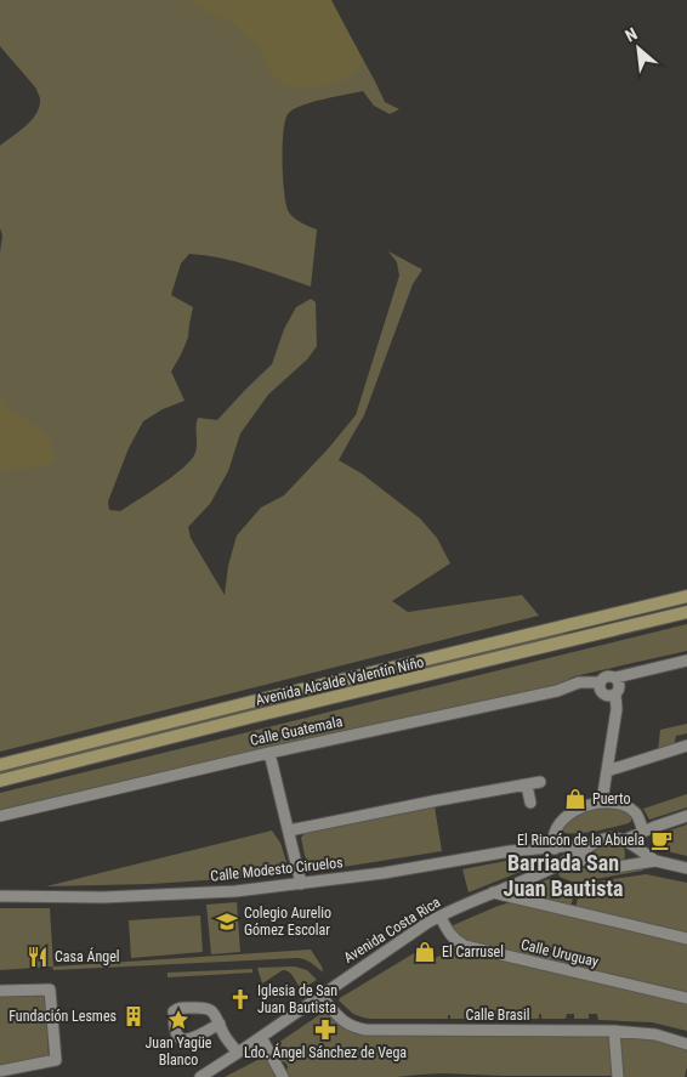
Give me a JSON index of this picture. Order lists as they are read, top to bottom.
{
  "streets": {
    "street": [
      "Avenida Alcalde Valentín Niño",
      "Calle Guatemala",
      "Calle Modesto Ciruelos",
      "Avenida Costa Rica",
      "Calle Uruguay",
      "Calle Brasil"
    ]
  },
  "crossings": [
    ["Calle Modesto Ciruelos", "Avenida Costa Rica"],
    ["Avenida Costa Rica", "Calle Uruguay"],
    ["Avenida Costa Rica", "Calle Brasil"]
  ],
  "districts": ["Barriada San Juan Bautista"],
  "places": {
    "shop": ["Puerto", "El Carrusel"],
    "cafe": ["El Rincón de la Abuela"],
    "school or university": ["Colegio Aurelio Gómez Escolar"],
    "restaurant": ["Casa Ángel"],
    "church": ["Iglesia de San Juan Bautista"],
    "building": ["Fundación Lesmes"],
    "place": ["Juan Yagüe Blanco"],
    "pharmacy": ["Ldo. Ángel Sánchez de Vega"]
  },
  "north": "top left"
}
